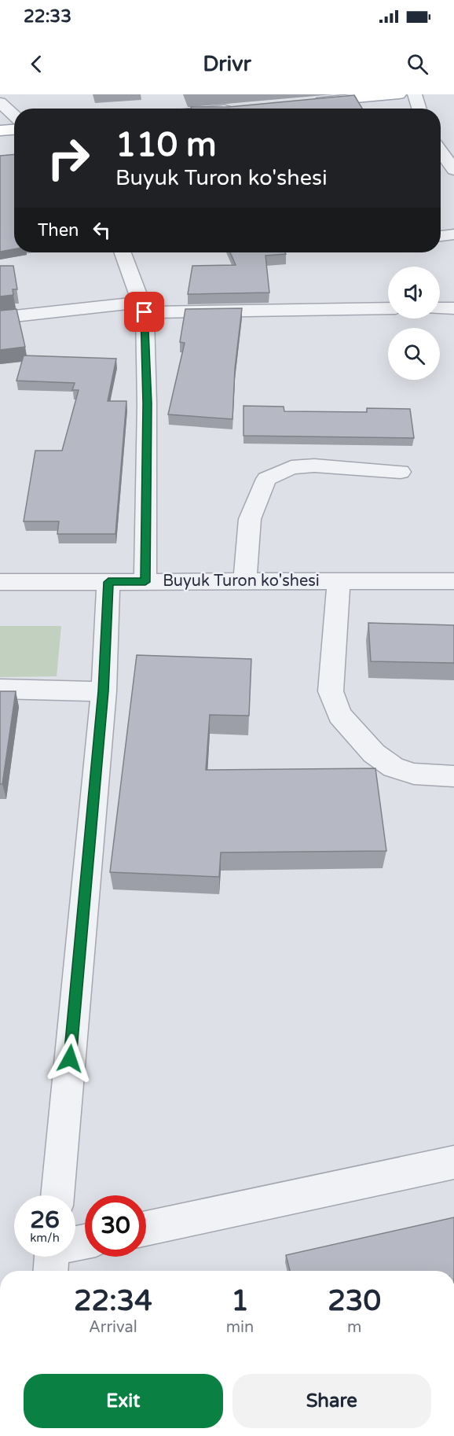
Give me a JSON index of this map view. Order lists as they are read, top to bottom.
{
  "streets": {
    "street": ["Buyuk Turon ko'shesi"]
  },
  "page": {
    "status": "22:33",
    "header": "Drivr",
    "turn": ["110 m", "Buyuk Turon ko'shesi"],
    "then": "Then",
    "speed": "26 km/h",
    "limit": "30",
    "eta": [
      "22:34",
      "Arrival",
      "1",
      "min",
      "230",
      "m"
    ],
    "buttons": ["Exit", "Share"]
  }
}
